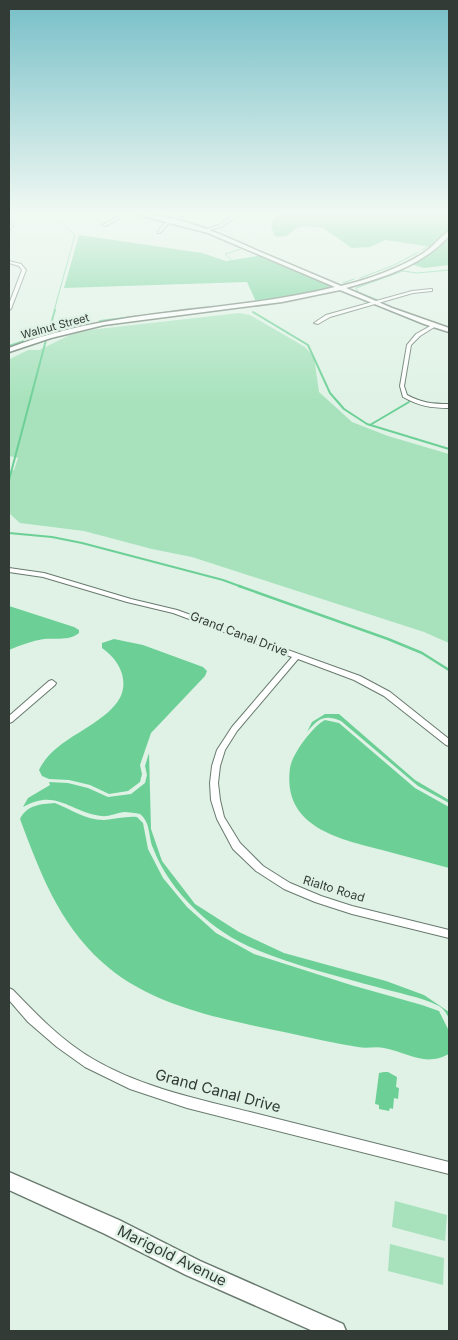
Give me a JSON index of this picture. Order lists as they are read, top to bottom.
{
  "streets": {
    "street": [
      "Walnut Street",
      "Grand Canal Drive",
      "Rialto Road",
      "Marigold Avenue"
    ]
  },
  "crossings": [
    ["Grand Canal Drive", "Rialto Road"]
  ]
}
